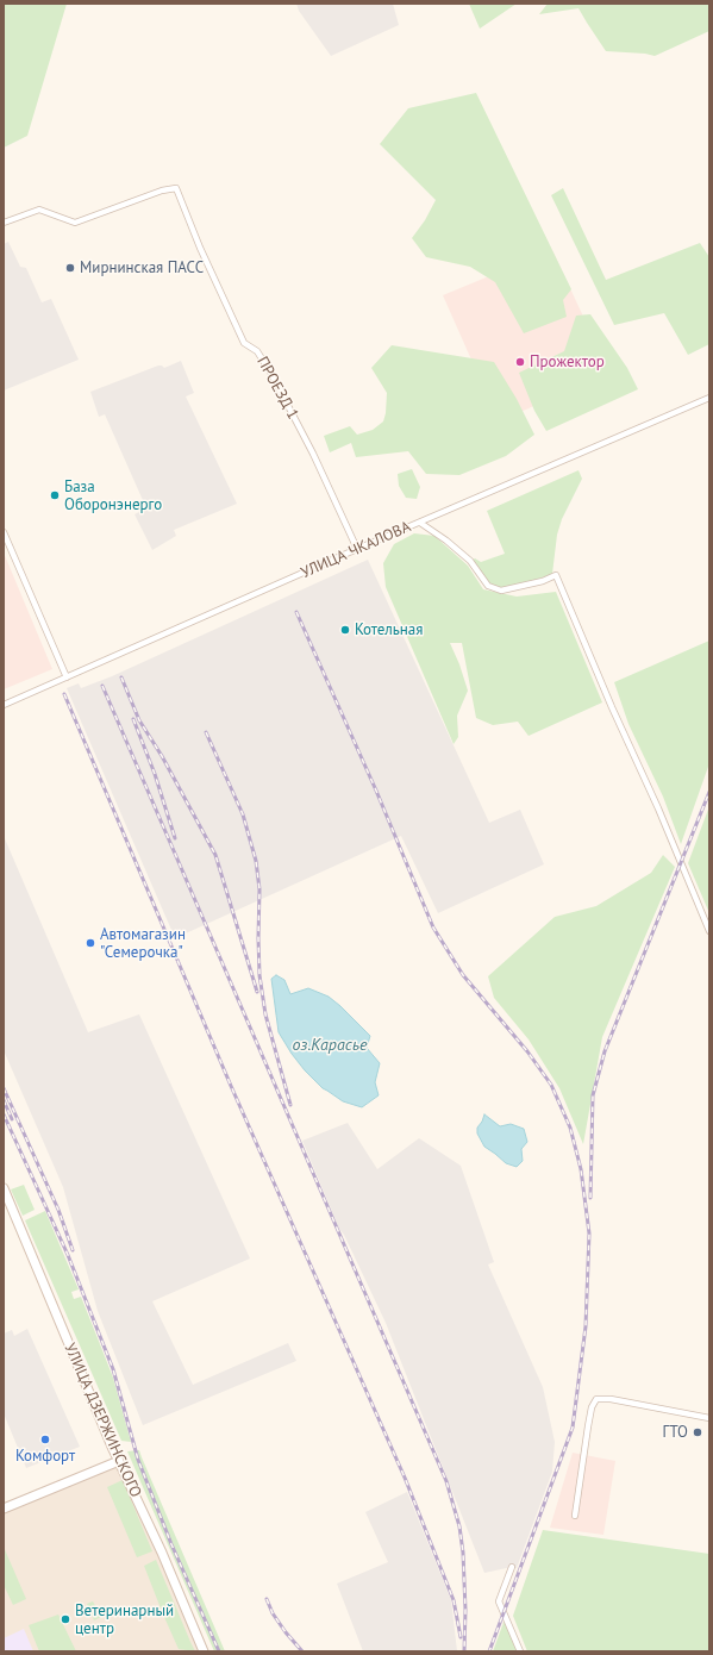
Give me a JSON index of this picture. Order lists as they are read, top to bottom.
{
  "streets": {
    "street": ["ПРОЕЗД 1", "УЛИЦА ЧКАЛОВА", "УЛИЦА ДЗЕРЖИНСКОГО"]
  },
  "crossings": [
    ["ПРОЕЗД 1", "УЛИЦА ЧКАЛОВА"]
  ],
  "water": ["оз.Карасье"],
  "places": [
    "Мирнинская ПАСС",
    "Прожектор",
    "База Оборонэнерго",
    "Котельная",
    "Автомагазин \"Семерочка\"",
    "ГТО",
    "Комфорт",
    "Ветеринарный центр"
  ]
}
